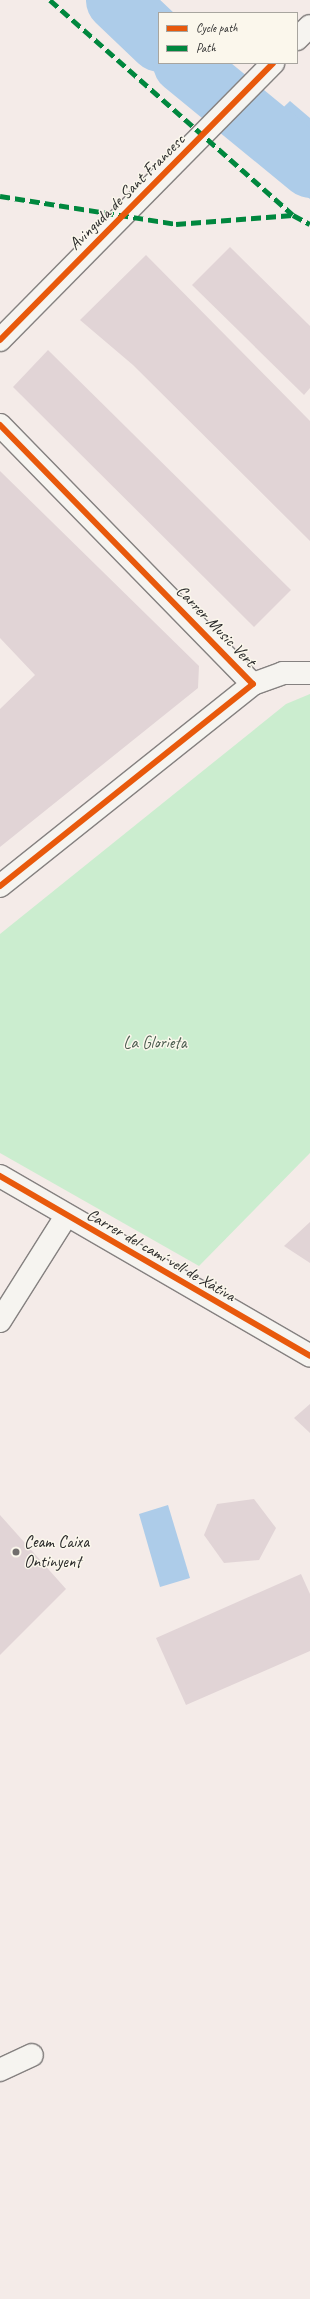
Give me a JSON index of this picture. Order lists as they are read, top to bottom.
{
  "streets": {
    "street": ["Avinguda de Sant Francesc", "Carrer Music Vert", "Carrer del camí vell de Xàtiva"]
  },
  "parks": ["La Glorieta"],
  "places": ["Ceam Caixa Ontinyent"],
  "legend": ["Cycle path", "Path"]
}
